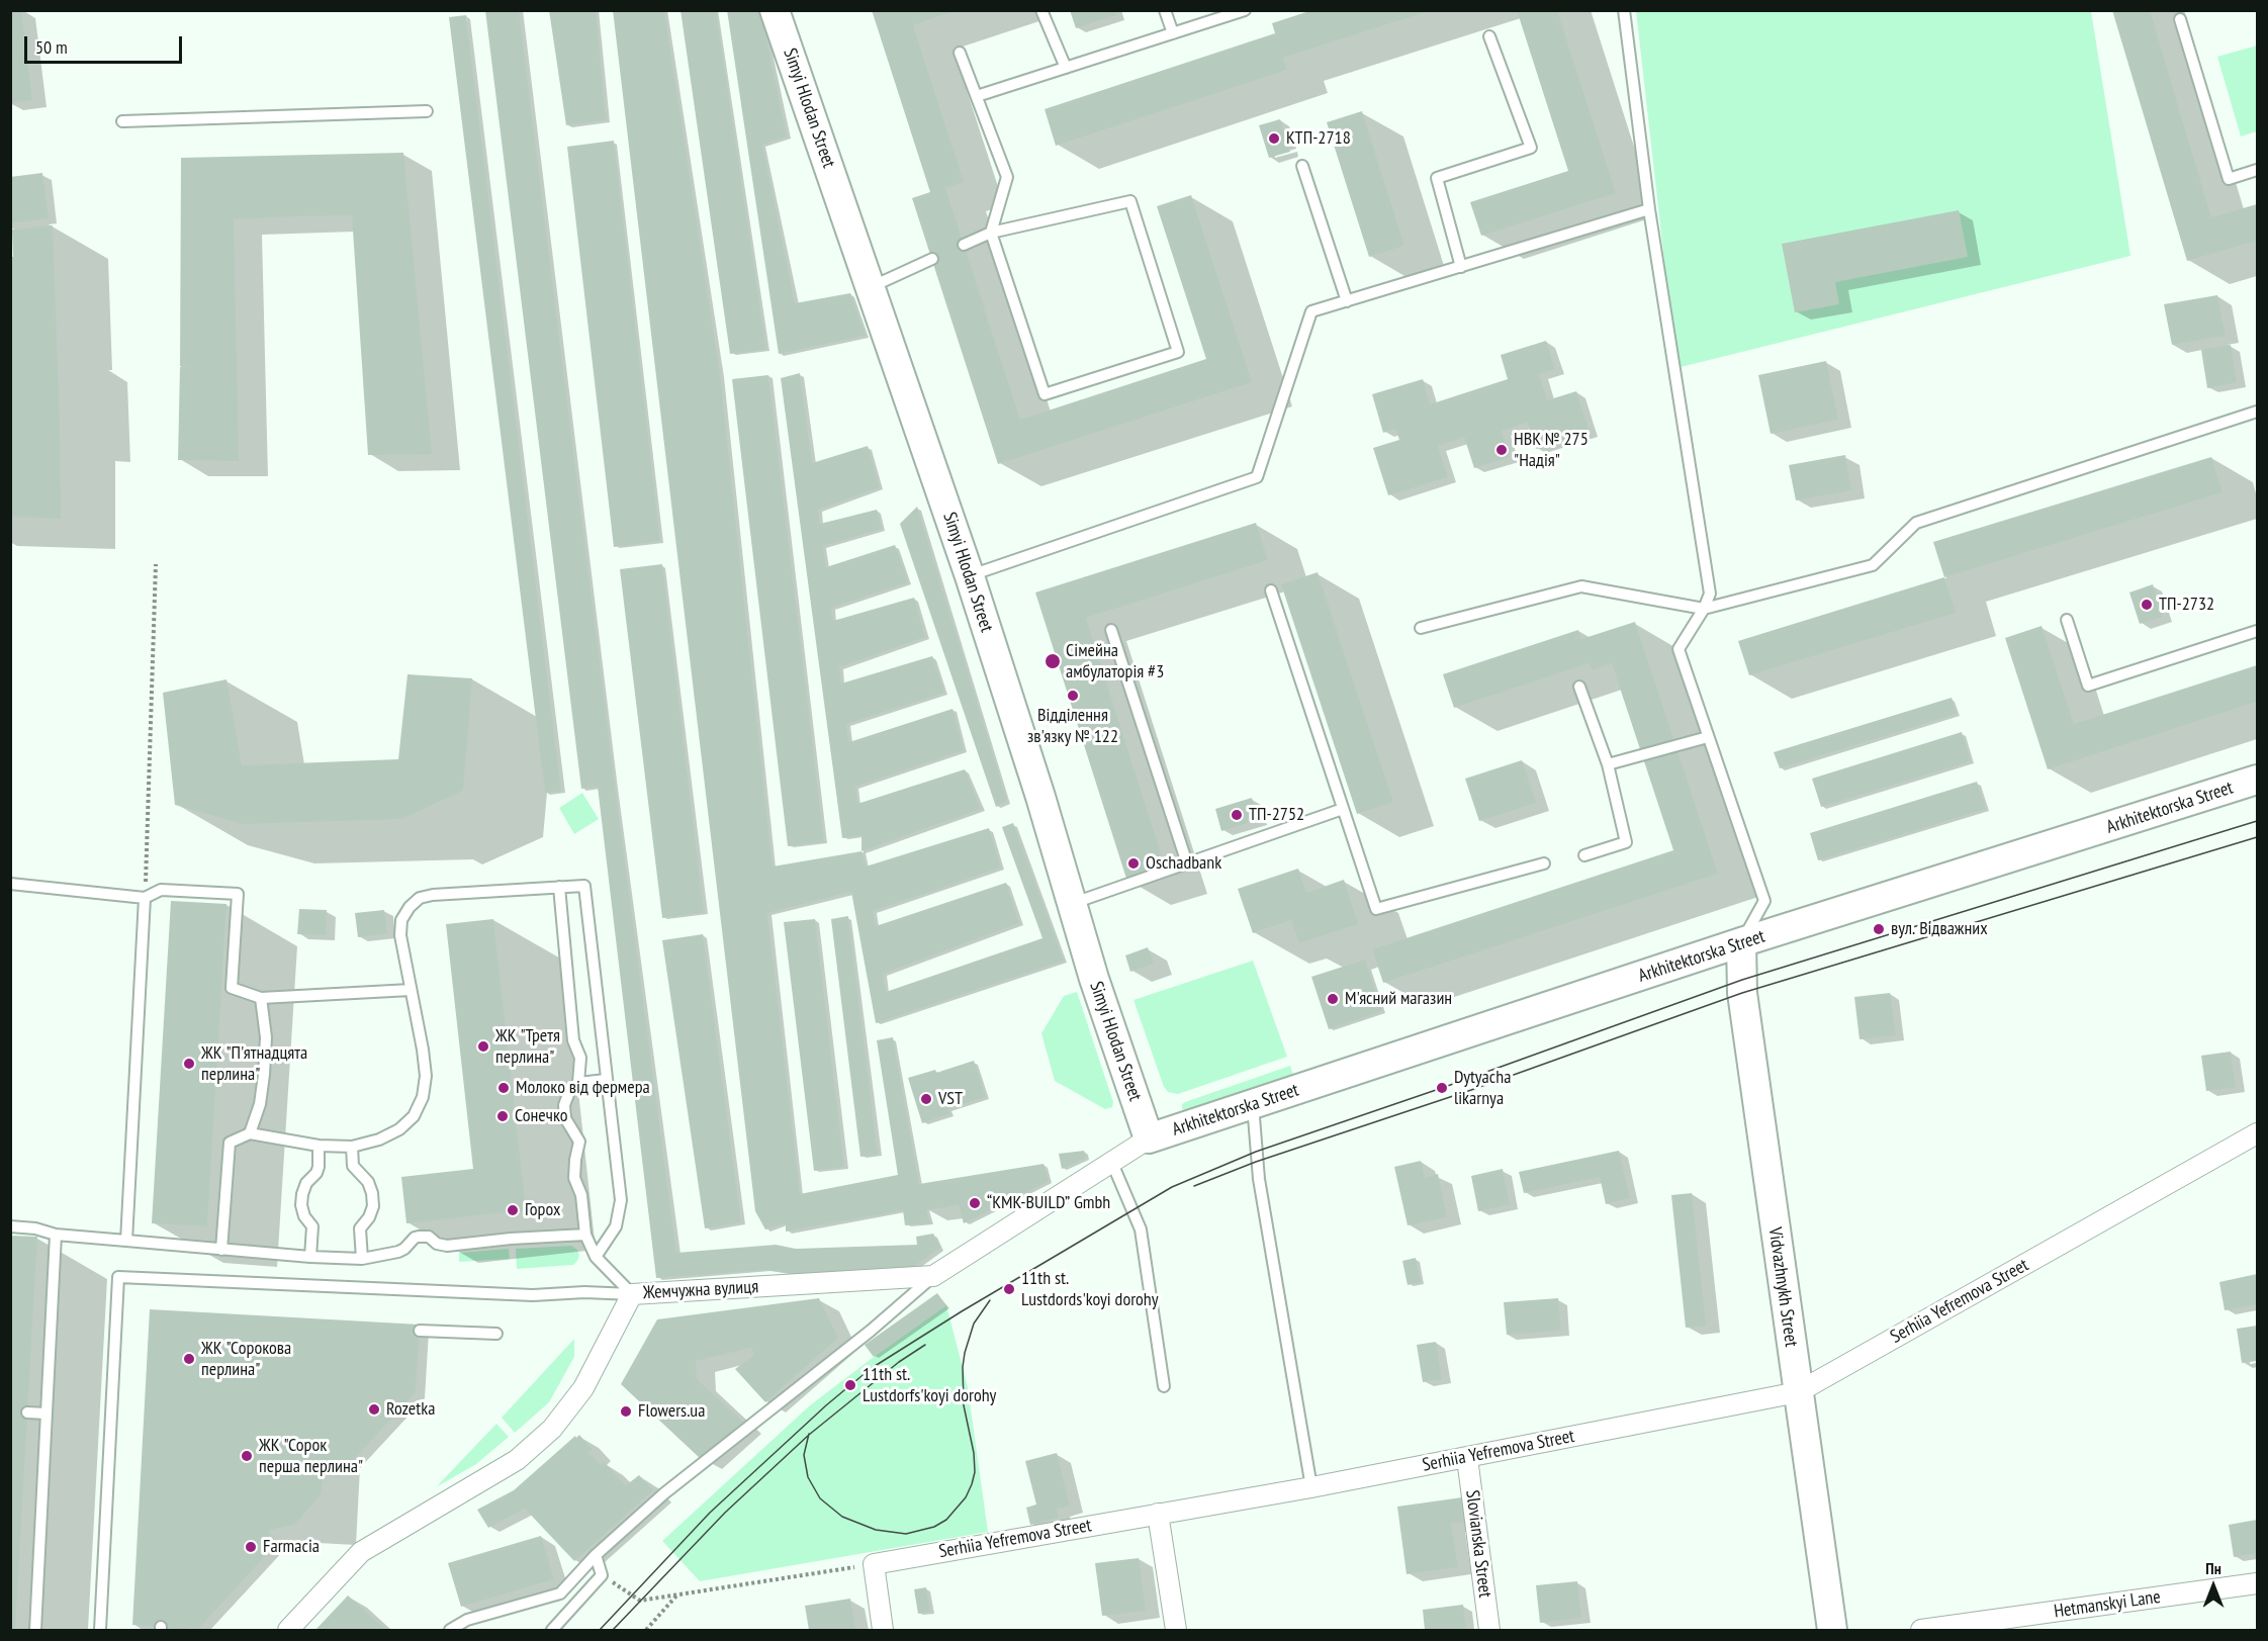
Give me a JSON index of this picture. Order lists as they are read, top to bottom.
{
  "streets": {
    "street": [
      "Simyi Hlodan Street",
      "Arkhitektorska Street",
      "Vidvazhnykh Street",
      "Жемчужна вулиця",
      "Serhiia Yefremova Street",
      "Slovianska Street",
      "Hetmanskyi Lane"
    ]
  },
  "crossings": [
    ["Simyi Hlodan Street", "Arkhitektorska Street"],
    ["Simyi Hlodan Street", "Жемчужна вулиця"],
    ["Arkhitektorska Street", "Vidvazhnykh Street"],
    ["Arkhitektorska Street", "Жемчужна вулиця"],
    ["Vidvazhnykh Street", "Serhiia Yefremova Street"],
    ["Serhiia Yefremova Street", "Slovianska Street"]
  ],
  "places": [
    "КТП-2718",
    "НВК № 275 \"Надія\"",
    "ТП-2732",
    "Сімейна амбулаторія #3",
    "Відділення зв'язку № 122",
    "ТП-2752",
    "Oschadbank",
    "вул. Відважних",
    "М'ясний магазин",
    "ЖК \"Третя перлина\"",
    "ЖК \"П'ятнадцята перлина\"",
    "Молоко від фермера",
    "Dytyacha likarnya",
    "VST",
    "Сонечко",
    "“KMK-BUILD” Gmbh",
    "Горох",
    "11th st. Lustdords'koyi dorohy",
    "ЖК \"Сорокова перлина\"",
    "11th st. Lustdorfs'koyi dorohy",
    "Rozetka",
    "Flowers.ua",
    "ЖК \"Сорок перша перлина\"",
    "Farmacia"
  ],
  "scale_bar": "50 m",
  "north": "top"
}
